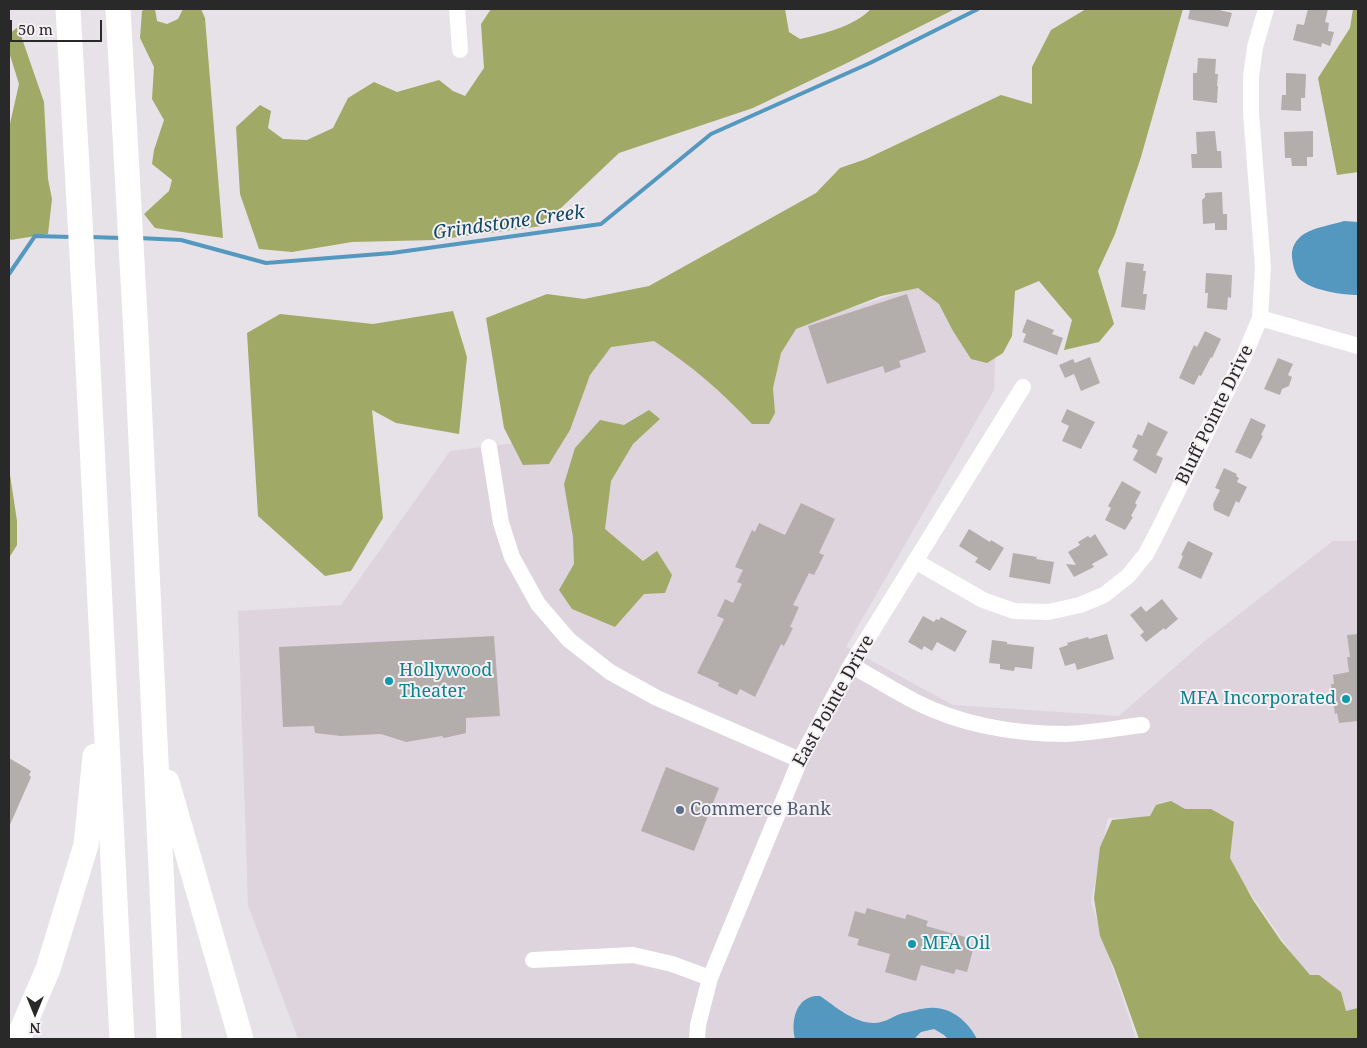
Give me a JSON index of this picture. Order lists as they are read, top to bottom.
{
  "streets": {
    "street": ["Bluff Pointe Drive", "East Pointe Drive"]
  },
  "crossings": [
    ["Bluff Pointe Drive", "East Pointe Drive"]
  ],
  "water": ["Grindstone Creek"],
  "places": [
    "Hollywood Theater",
    "MFA Incorporated",
    "Commerce Bank",
    "MFA Oil"
  ],
  "scale_bar": "50 m",
  "north": "bottom"
}
